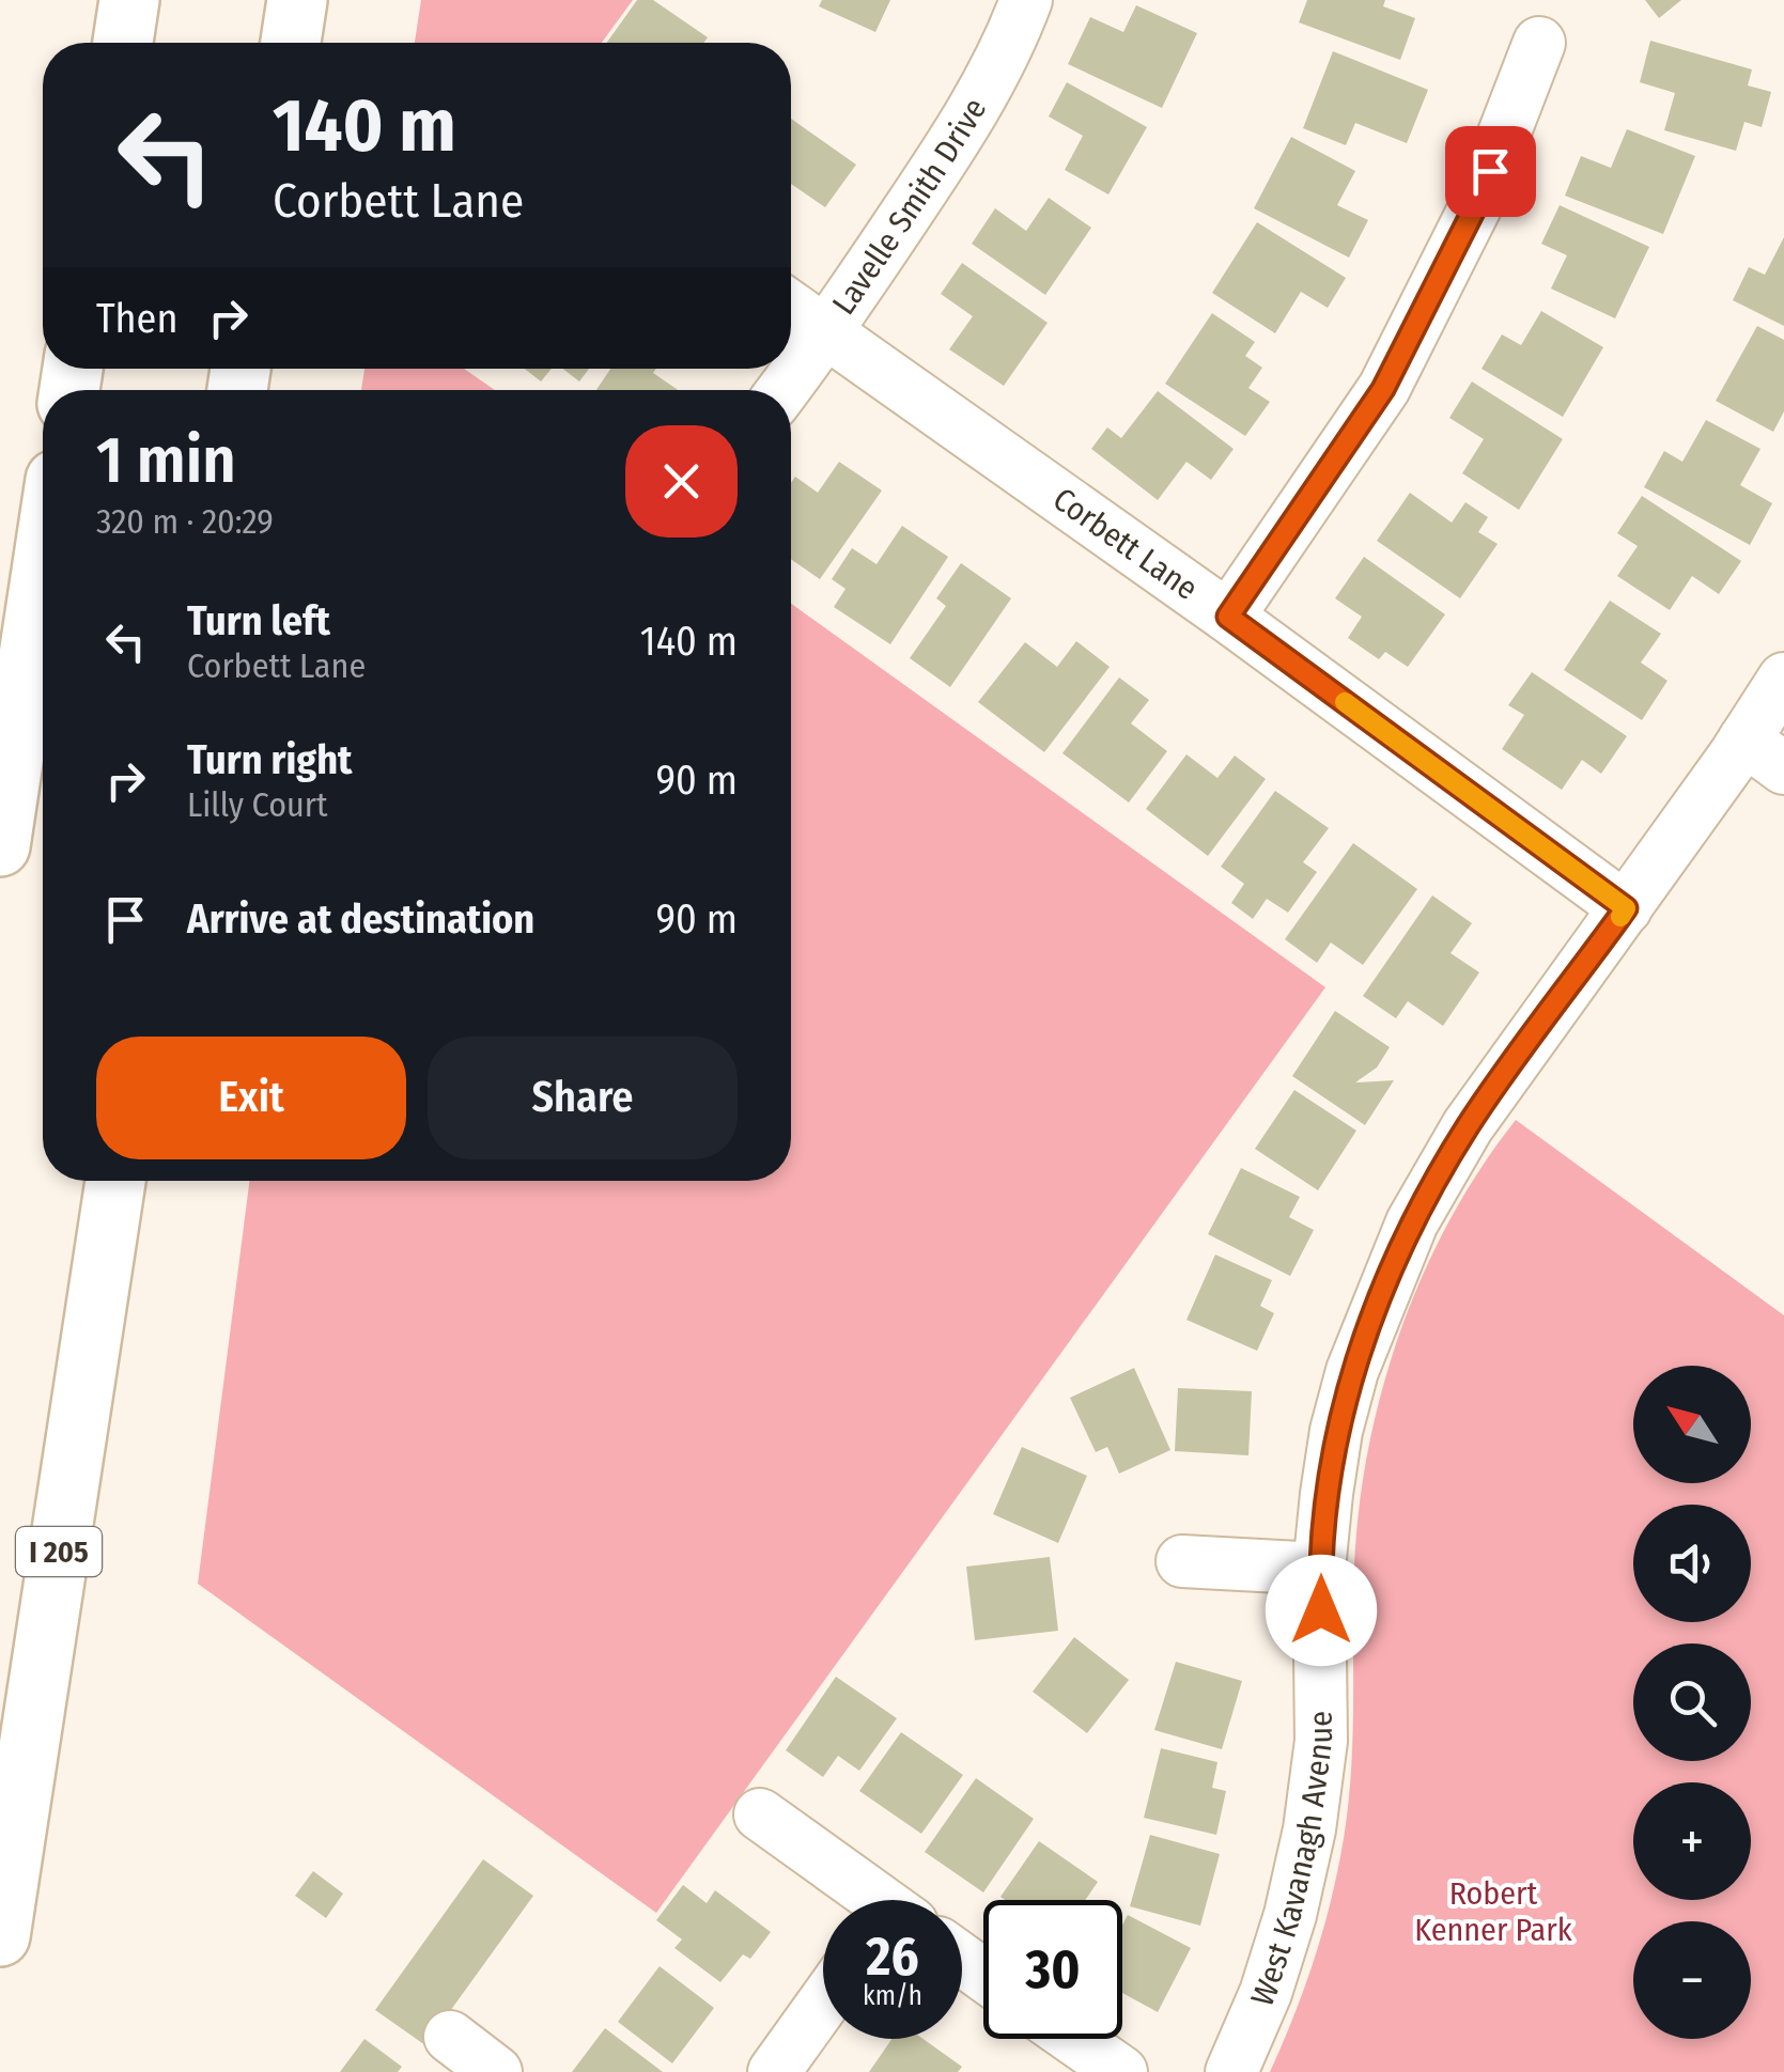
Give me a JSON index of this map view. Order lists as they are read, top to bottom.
{
  "streets": {
    "highway": ["I 205"],
    "street": ["Lavelle Smith Drive", "Corbett Lane", "West Kavanagh Avenue"]
  },
  "crossings": [
    ["Lavelle Smith Drive", "Corbett Lane"],
    ["Corbett Lane", "West Kavanagh Avenue"]
  ],
  "parks": ["Robert Kenner Park"],
  "north": "top left",
  "page": {
    "turn": ["140 m", "Corbett Lane"],
    "then": "Then",
    "heading": ["1 min", "320 m · 20:29"],
    "list": [
      {
        "name": "Turn left",
        "note": "Corbett Lane",
        "value": "140 m"
      },
      {
        "name": "Turn right",
        "note": "Lilly Court",
        "value": "90 m"
      },
      {
        "name": "Arrive at destination",
        "value": "90 m"
      }
    ],
    "buttons": ["Exit", "Share"],
    "map_buttons": ["+", "−"],
    "speed": "26 km/h",
    "limit": "30"
  }
}
